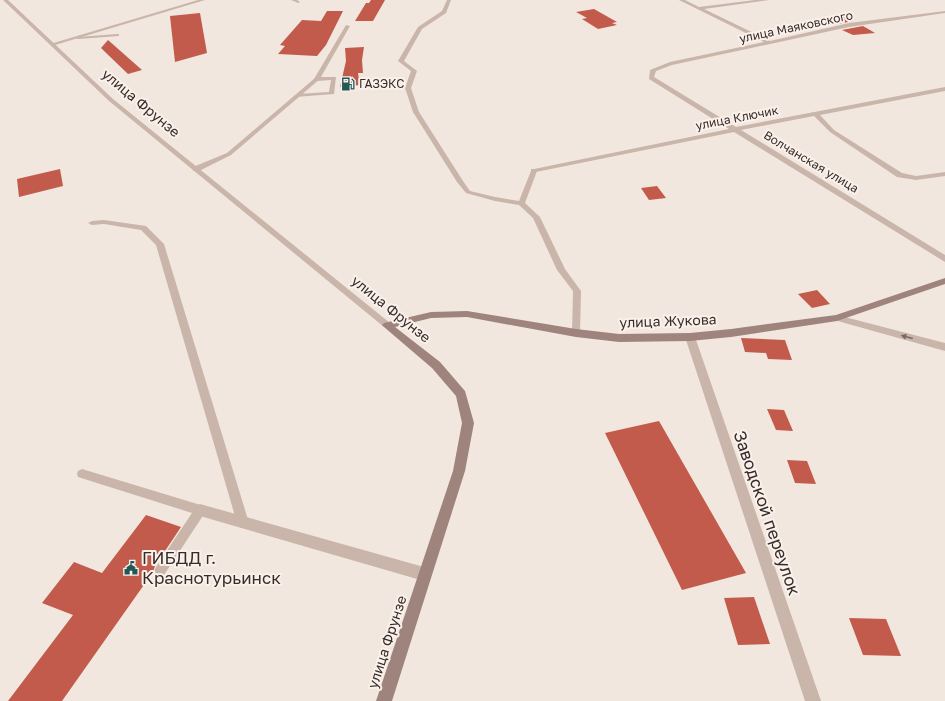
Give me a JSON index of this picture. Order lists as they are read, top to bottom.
{
  "streets": {
    "main road": ["улица Фрунзе", "улица Жукова"],
    "street": [
      "улица Маяковского",
      "улица Ключик",
      "Волчанская улица",
      "Заводской переулок"
    ]
  },
  "crossings": [
    ["улица Маяковского", "Волчанская улица"],
    ["улица Фрунзе", "улица Жукова"],
    ["улица Ключик", "Волчанская улица"],
    ["улица Жукова", "Заводской переулок"]
  ],
  "places": {
    "fuel station": ["ГАЗЭКС"],
    "public building": ["ГИБДД г. Краснотурьинск"]
  }
}
